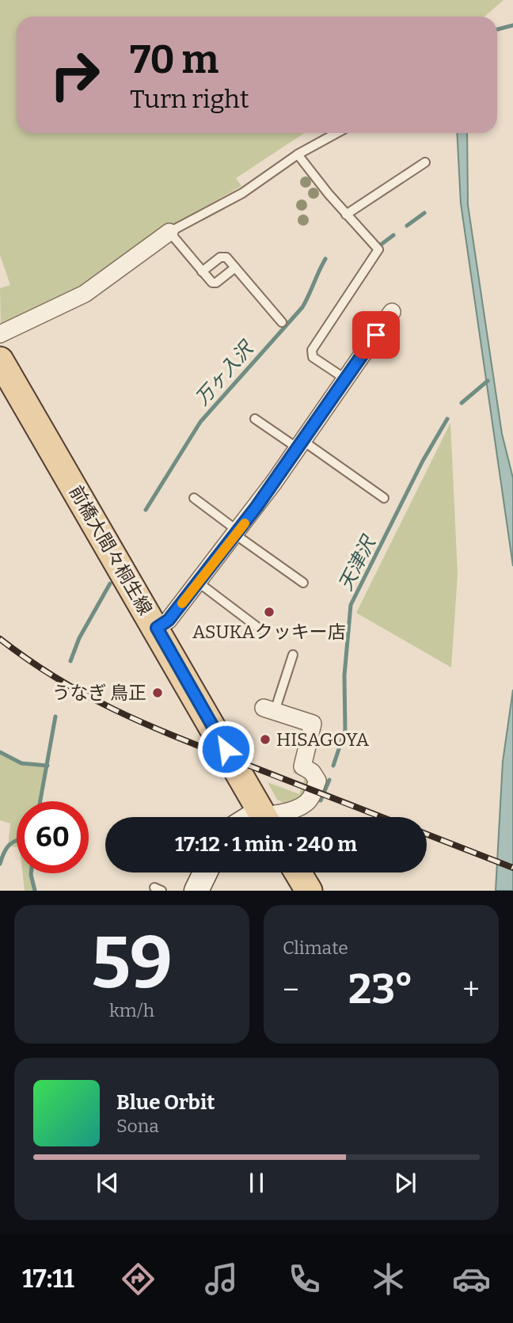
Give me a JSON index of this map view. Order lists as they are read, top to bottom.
{
  "streets": {
    "main road": ["前橋大間々桐生線"]
  },
  "water": ["万ヶ入沢", "天津沢"],
  "places": ["ASUKAクッキー店", "うなぎ 鳥正", "HISAGOYA"],
  "page": {
    "turn": ["70 m", "Turn right"],
    "limit": "60",
    "trip": "17:12 · 1 min · 240 m",
    "tile": [
      ["59", "km/h"],
      "Climate"
    ],
    "heat": ["−", "23°", "+"],
    "song": ["Blue Orbit", "Sona"],
    "tabs": "17:11"
  }
}
